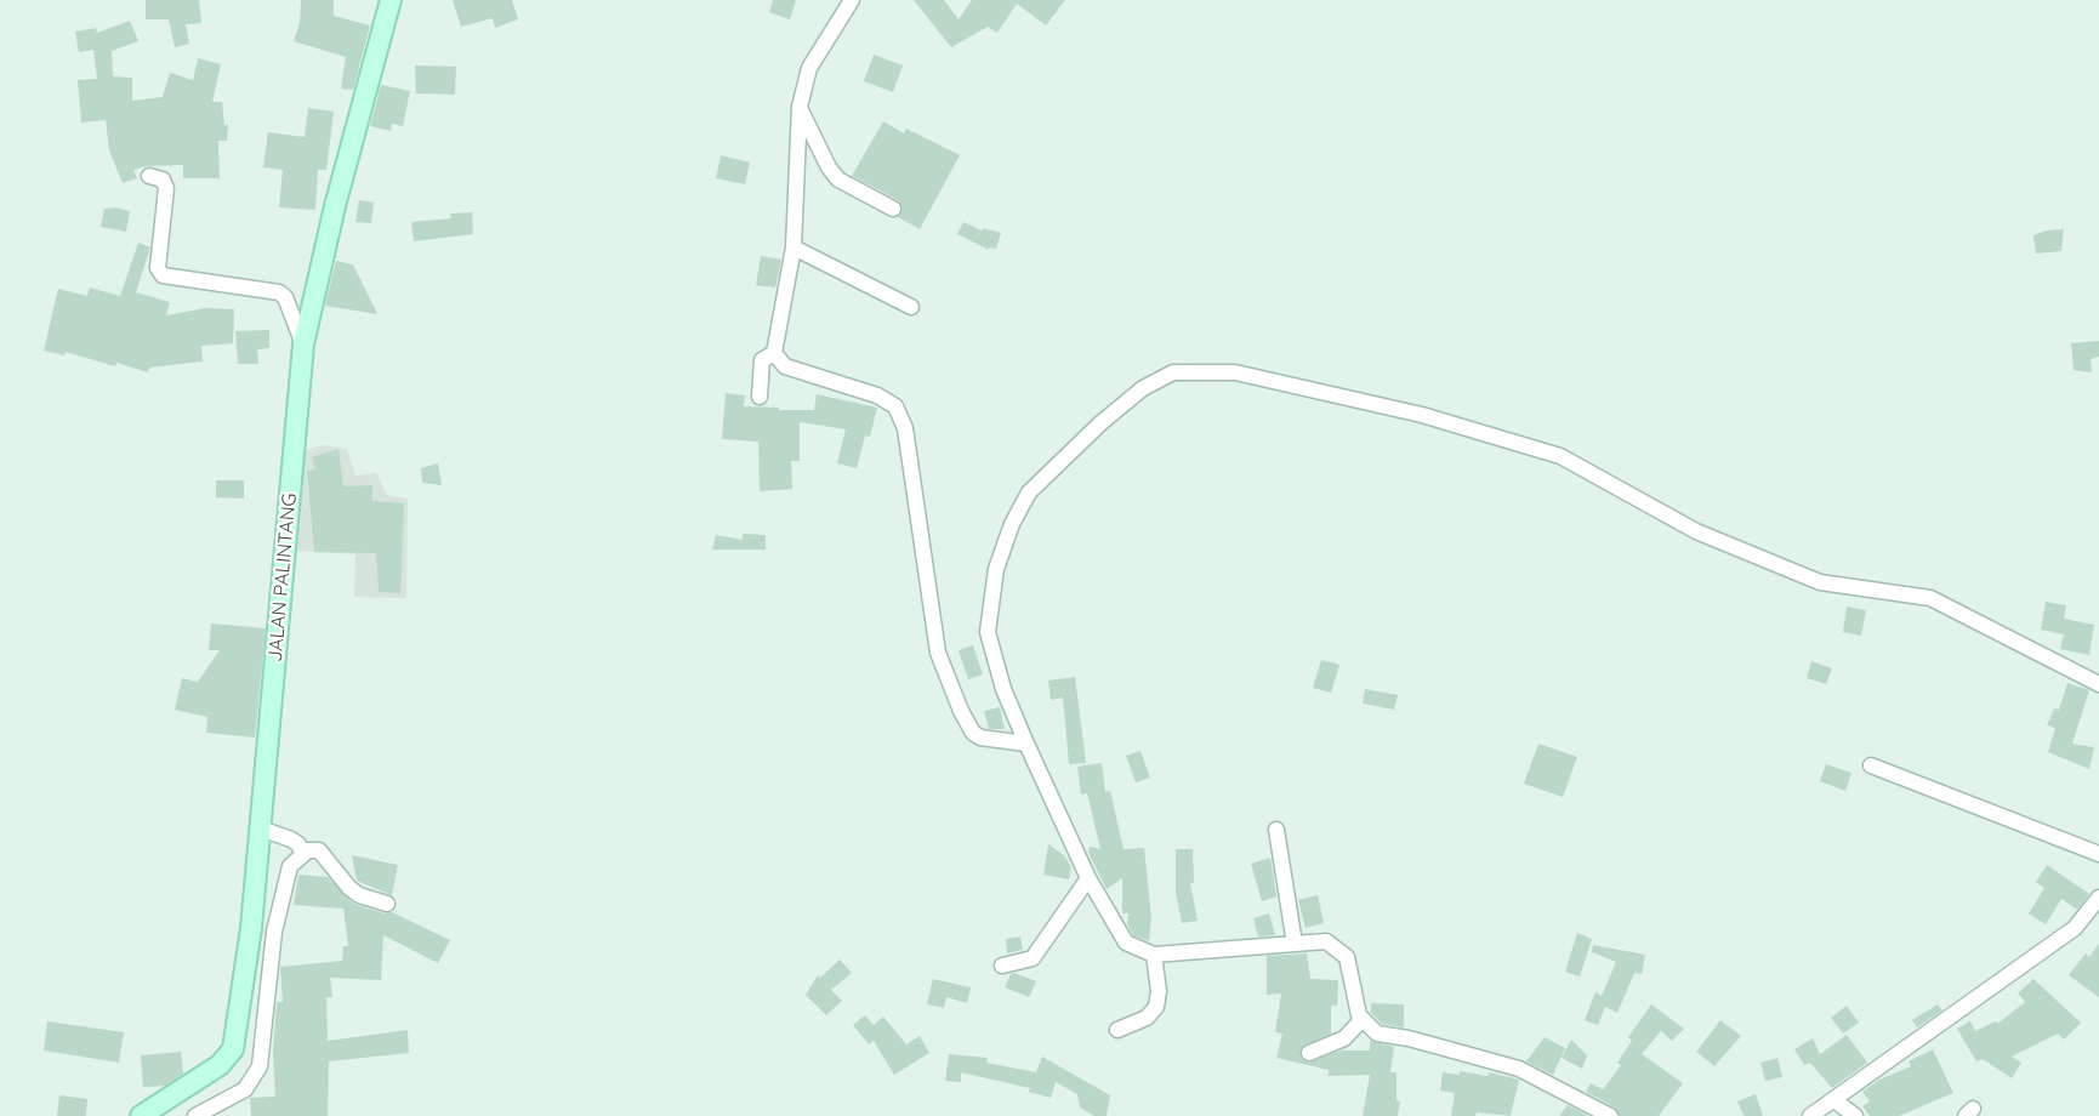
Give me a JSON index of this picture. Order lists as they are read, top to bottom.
{
  "streets": {
    "street": ["JALAN PALINTANG"]
  }
}
